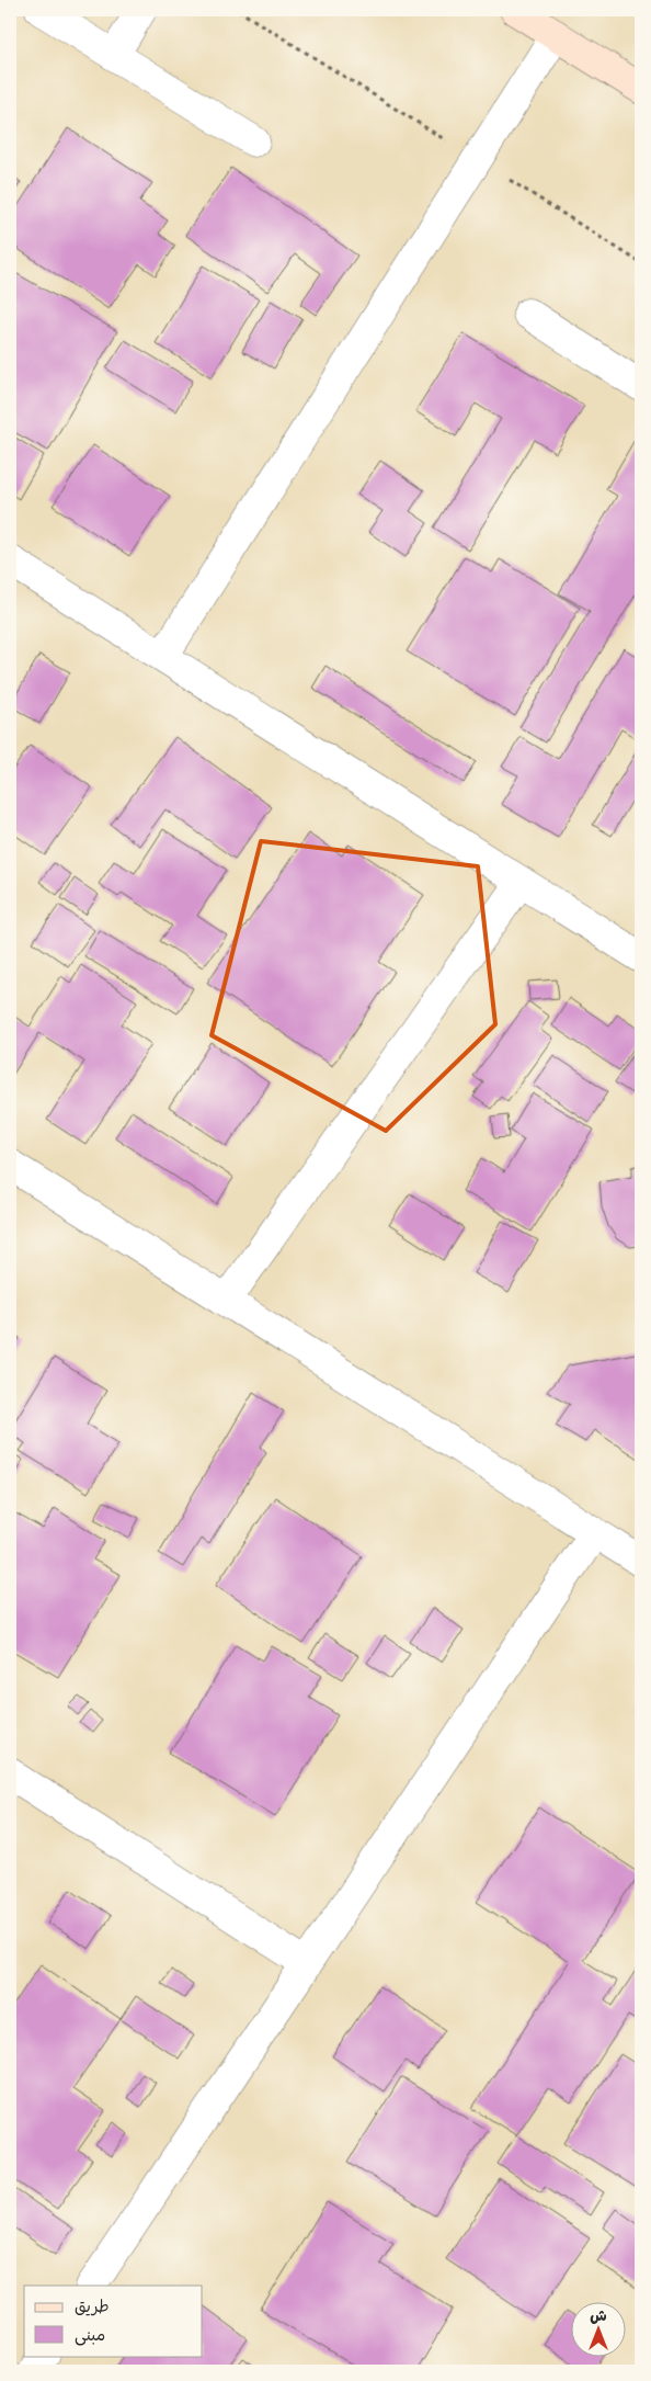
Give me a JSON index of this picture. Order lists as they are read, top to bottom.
{
  "legend": ["طريق", "مبنى"],
  "north": "top"
}
